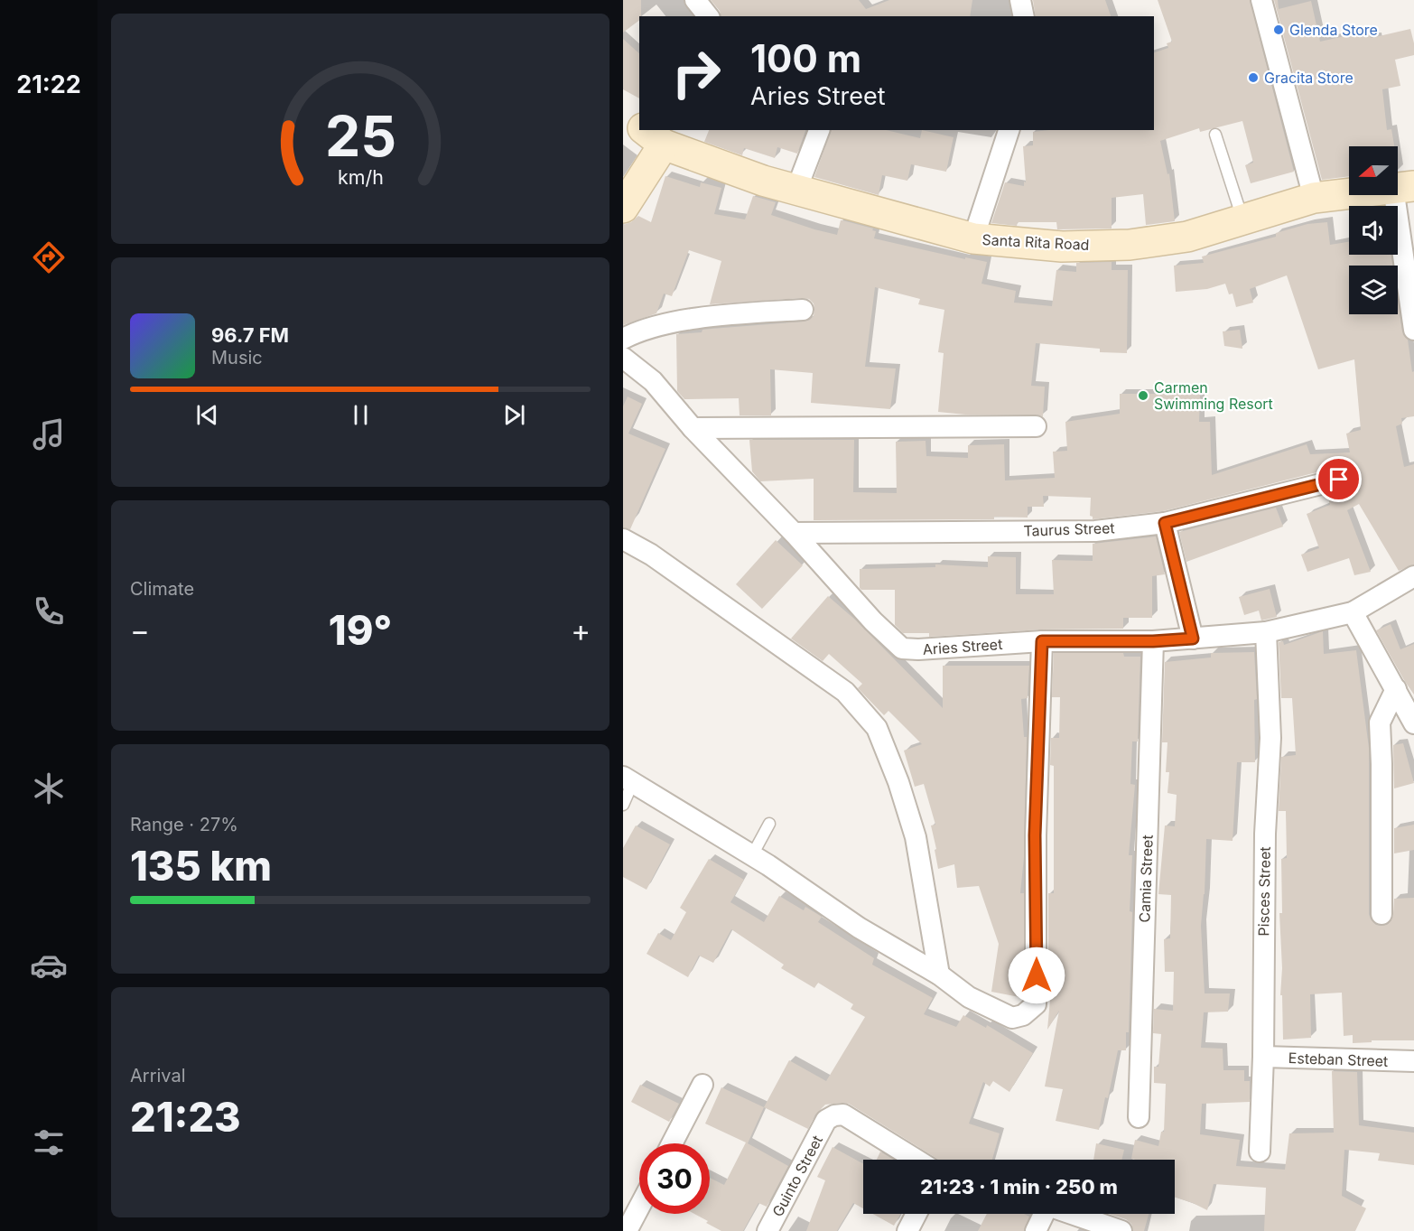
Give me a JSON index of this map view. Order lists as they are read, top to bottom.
{
  "streets": {
    "main road": ["Santa Rita Road"],
    "street": [
      "Taurus Street",
      "Aries Street",
      "Camia Street",
      "Pisces Street",
      "Esteban Street",
      "Guinto Street"
    ]
  },
  "crossings": [
    ["Taurus Street", "Aries Street"],
    ["Aries Street", "Camia Street"],
    ["Aries Street", "Pisces Street"],
    ["Pisces Street", "Esteban Street"]
  ],
  "places": ["Glenda Store", "Gracita Store", "Carmen Swimming Resort"],
  "north": "left",
  "page": {
    "tabs": "21:22",
    "turn": ["100 m", "Aries Street"],
    "song": ["96.7 FM", "Music"],
    "tile": [
      "Climate",
      ["Range · 27%", "135 km"],
      ["Arrival", "21:23"]
    ],
    "heat": ["−", "19°", "+"],
    "limit": "30",
    "trip": "21:23 · 1 min · 250 m",
    "gauge": ["25", "km/h"]
  }
}
